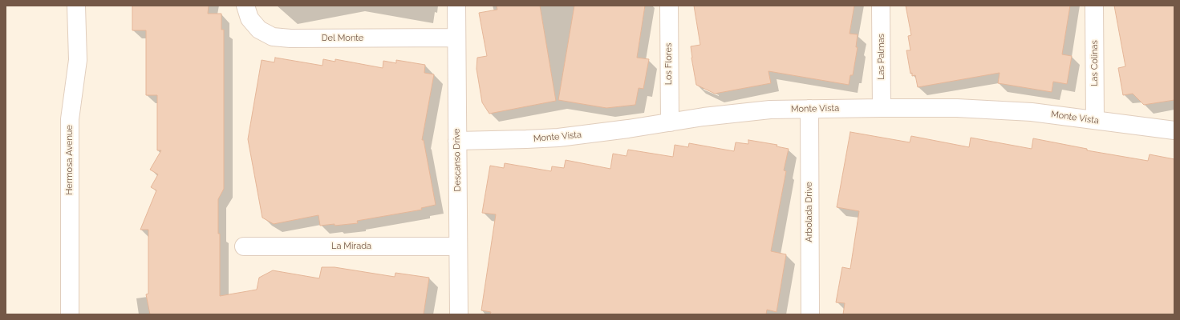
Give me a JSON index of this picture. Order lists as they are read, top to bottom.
{
  "streets": {
    "street": [
      "Del Monte",
      "Las Palmas",
      "Las Colinas",
      "Los Flores",
      "Monte Vista",
      "Hermosa Avenue",
      "Descanso Drive",
      "Arbolada Drive",
      "La Mirada"
    ]
  },
  "crossings": [
    ["Del Monte", "Descanso Drive"],
    ["Las Palmas", "Monte Vista"],
    ["Las Colinas", "Monte Vista"],
    ["Los Flores", "Monte Vista"],
    ["Monte Vista", "Descanso Drive"],
    ["Monte Vista", "Arbolada Drive"],
    ["Descanso Drive", "La Mirada"]
  ]
}
